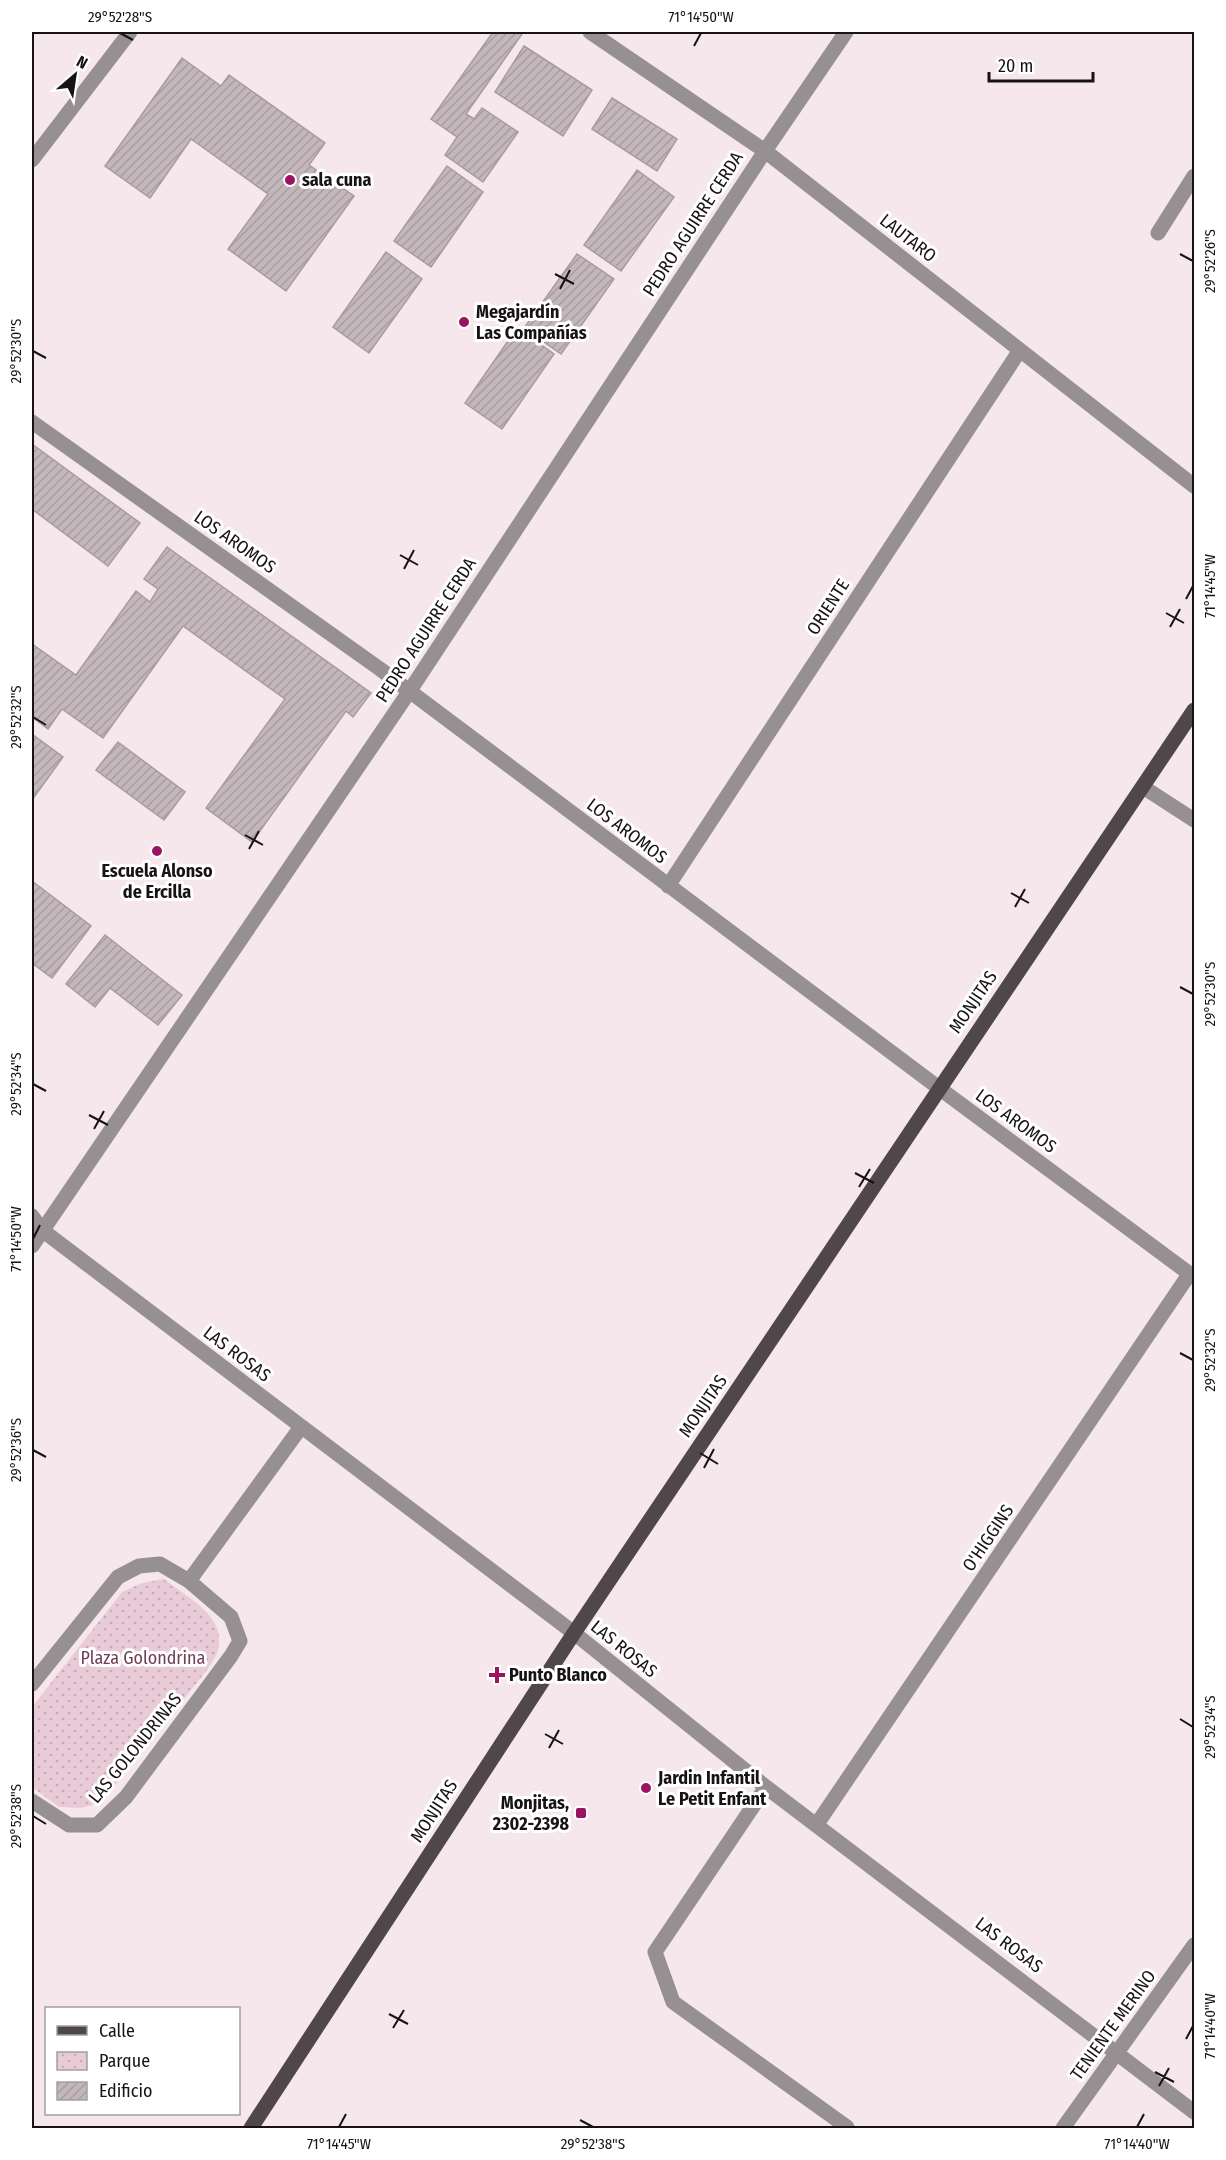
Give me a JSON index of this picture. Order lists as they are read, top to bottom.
{
  "streets": {
    "main road": ["MONJITAS"],
    "street": [
      "PEDRO AGUIRRE CERDA",
      "LAUTARO",
      "LOS AROMOS",
      "ORIENTE",
      "LAS ROSAS",
      "O'HIGGINS",
      "LAS GOLONDRINAS",
      "TENIENTE MERINO"
    ]
  },
  "crossings": [
    ["PEDRO AGUIRRE CERDA", "LAUTARO"],
    ["PEDRO AGUIRRE CERDA", "LOS AROMOS"],
    ["PEDRO AGUIRRE CERDA", "LAS ROSAS"],
    ["LAUTARO", "ORIENTE"],
    ["LOS AROMOS", "ORIENTE"],
    ["LOS AROMOS", "MONJITAS"],
    ["LOS AROMOS", "O'HIGGINS"],
    ["MONJITAS", "LAS ROSAS"],
    ["LAS ROSAS", "O'HIGGINS"],
    ["LAS ROSAS", "TENIENTE MERINO"]
  ],
  "parks": ["Plaza Golondrina"],
  "places": {
    "other": [
      "sala cuna",
      "Megajardín Las Compañías",
      "Escuela Alonso de Ercilla",
      "Jardin Infantil Le Petit Enfant"
    ],
    "health": ["Punto Blanco"],
    "transit": ["Monjitas, 2302-2398"]
  },
  "legend": ["Calle", "Parque", "Edificio"],
  "scale_bar": "20 m",
  "north": "top right",
  "coordinates": [
    "29°52'28\"S",
    "71°14'50\"W",
    "29°52'26\"S",
    "29°52'30\"S",
    "71°14'45\"W",
    "29°52'32\"S",
    "29°52'34\"S",
    "29°52'36\"S",
    "29°52'38\"S",
    "71°14'40\"W"
  ]
}
